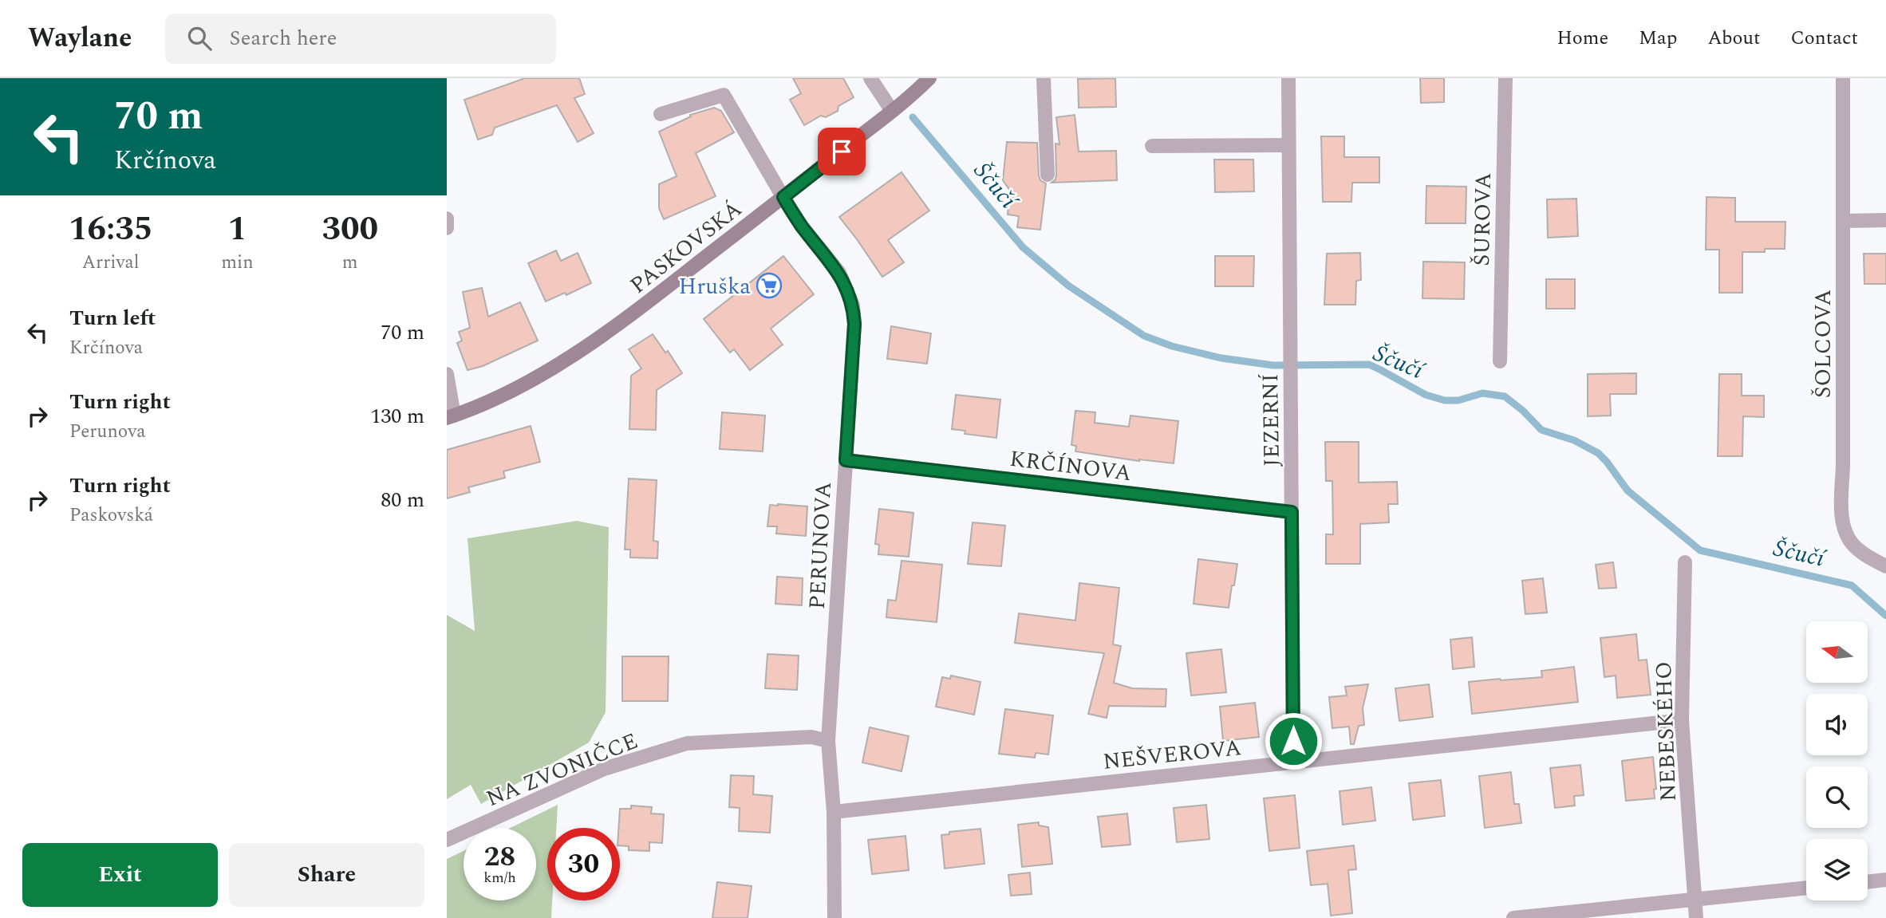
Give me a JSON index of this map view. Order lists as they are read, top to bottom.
{
  "streets": {
    "main road": ["PASKOVSKÁ"],
    "street": [
      "ŠUROVA",
      "ŠOLCOVA",
      "JEZERNÍ",
      "KRČÍNOVA",
      "PERUNOVA",
      "NEBESKÉHO",
      "NEŠVEROVA",
      "NA ZVONIČCE"
    ]
  },
  "crossings": [
    ["PASKOVSKÁ", "PERUNOVA"],
    ["JEZERNÍ", "KRČÍNOVA"],
    ["JEZERNÍ", "NEŠVEROVA"],
    ["KRČÍNOVA", "PERUNOVA"],
    ["PERUNOVA", "NEŠVEROVA"],
    ["PERUNOVA", "NA ZVONIČCE"],
    ["NEBESKÉHO", "NEŠVEROVA"]
  ],
  "water": ["Ščučí"],
  "places": {
    "supermarket": ["Hruška"]
  },
  "north": "left",
  "page": {
    "header": "Waylane",
    "search": "Search here",
    "nav": [
      "Home",
      "Map",
      "About",
      "Contact"
    ],
    "turn": ["70 m", "Krčínova"],
    "eta": [
      "16:35",
      "Arrival",
      "1",
      "min",
      "300",
      "m"
    ],
    "list": [
      {
        "name": "Turn left",
        "note": "Krčínova",
        "value": "70 m"
      },
      {
        "name": "Turn right",
        "note": "Perunova",
        "value": "130 m"
      },
      {
        "name": "Turn right",
        "note": "Paskovská",
        "value": "80 m"
      }
    ],
    "speed": "28 km/h",
    "limit": "30",
    "buttons": ["Exit", "Share"]
  }
}
